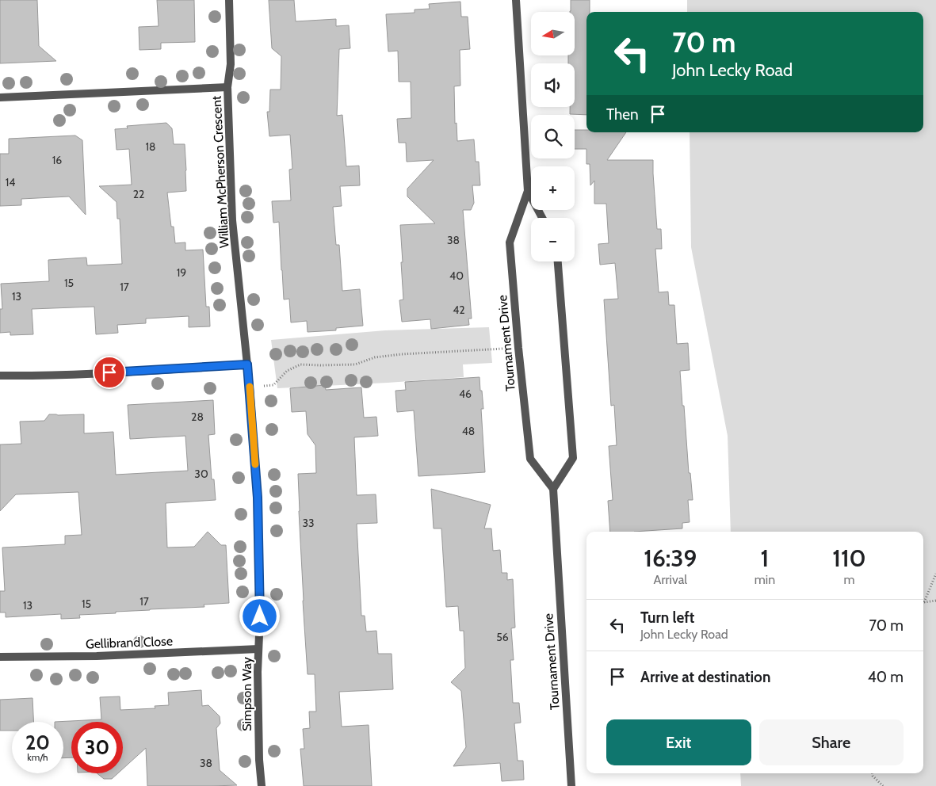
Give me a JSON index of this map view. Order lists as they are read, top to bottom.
{
  "streets": {
    "street": [
      "William McPherson Crescent",
      "Tournament Drive",
      "Gellibrand Close",
      "Simpson Way"
    ]
  },
  "crossings": [
    ["William McPherson Crescent", "Simpson Way"],
    ["Gellibrand Close", "Simpson Way"]
  ],
  "house_numbers": [
    "18",
    "16",
    "14",
    "22",
    "38",
    "19",
    "40",
    "15",
    "17",
    "13",
    "42",
    "46",
    "28",
    "48",
    "30",
    "33",
    "17",
    "15",
    "13",
    "56",
    "38"
  ],
  "north": "left",
  "page": {
    "map_buttons": ["+", "−"],
    "turn": ["70 m", "John Lecky Road"],
    "then": "Then",
    "eta": [
      "16:39",
      "Arrival",
      "1",
      "min",
      "110",
      "m"
    ],
    "list": [
      {
        "name": "Turn left",
        "note": "John Lecky Road",
        "value": "70 m"
      },
      {
        "name": "Arrive at destination",
        "value": "40 m"
      }
    ],
    "buttons": ["Exit", "Share"],
    "speed": "20 km/h",
    "limit": "30"
  }
}
